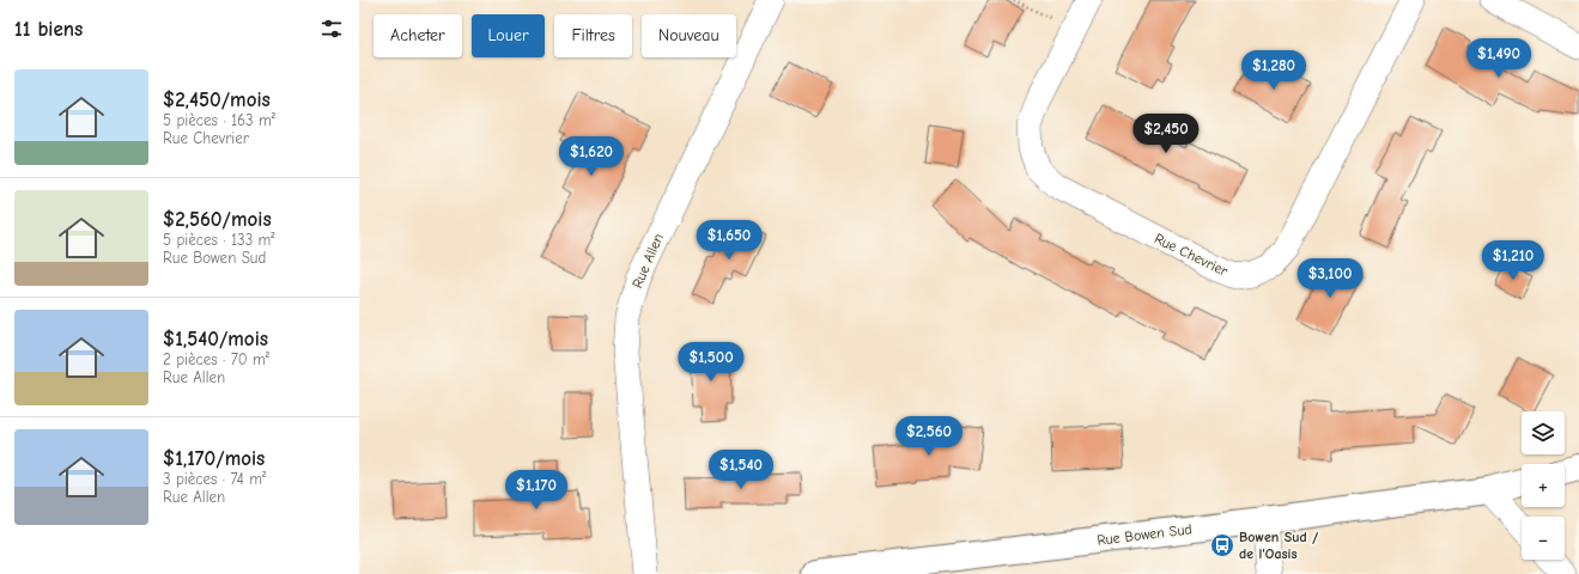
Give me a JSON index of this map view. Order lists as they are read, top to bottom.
{
  "streets": {
    "street": ["Rue Chevrier", "Rue Allen", "Rue Bowen Sud"]
  },
  "places": {
    "bus stop": ["Bowen Sud / de l'Oasis"]
  },
  "page": {
    "heading": "11 biens",
    "chip": [
      "Acheter",
      "Louer",
      "Filtres",
      "Nouveau"
    ],
    "price": [
      "$1,490",
      "$1,280",
      "$2,450",
      "$1,620",
      "$1,650",
      "$1,210",
      "$3,100",
      "$1,500",
      "$2,560",
      "$1,540",
      "$1,170"
    ],
    "list": [
      {
        "name": "$2,450/mois",
        "note": "5 pièces · 163 m² · Rue Chevrier"
      },
      {
        "name": "$2,560/mois",
        "note": "5 pièces · 133 m² · Rue Bowen Sud"
      },
      {
        "name": "$1,540/mois",
        "note": "2 pièces · 70 m² · Rue Allen"
      },
      {
        "name": "$1,170/mois",
        "note": "3 pièces · 74 m² · Rue Allen"
      }
    ],
    "map_buttons": ["+", "−"]
  }
}
